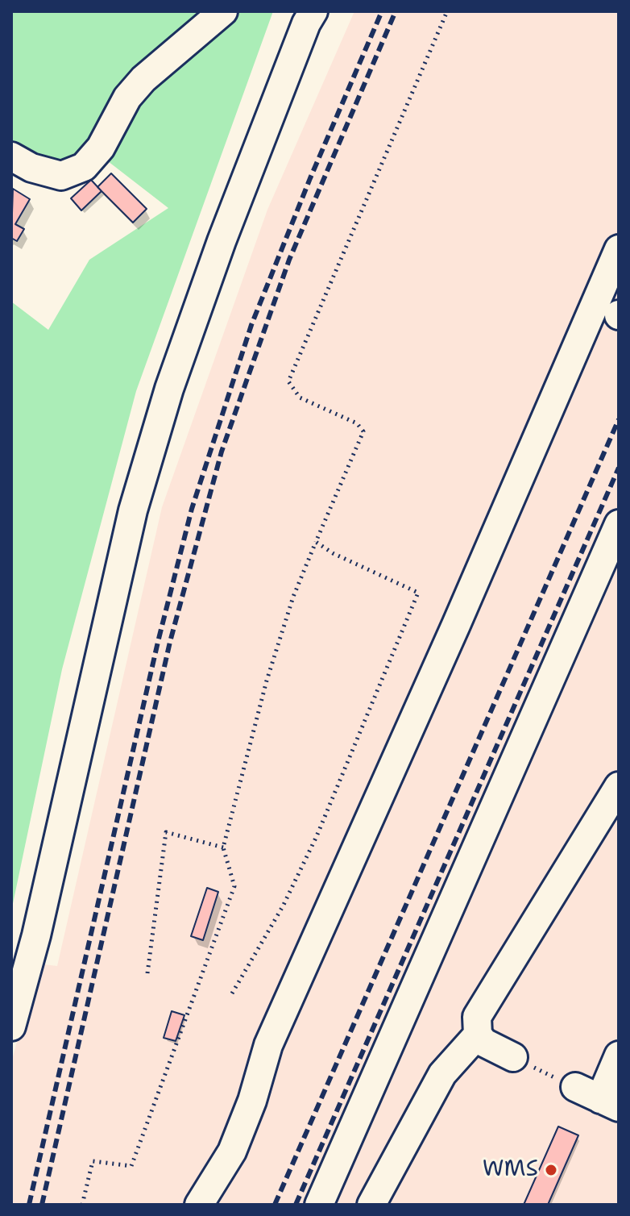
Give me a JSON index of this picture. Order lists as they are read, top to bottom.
{
  "places": ["WMS"]
}
